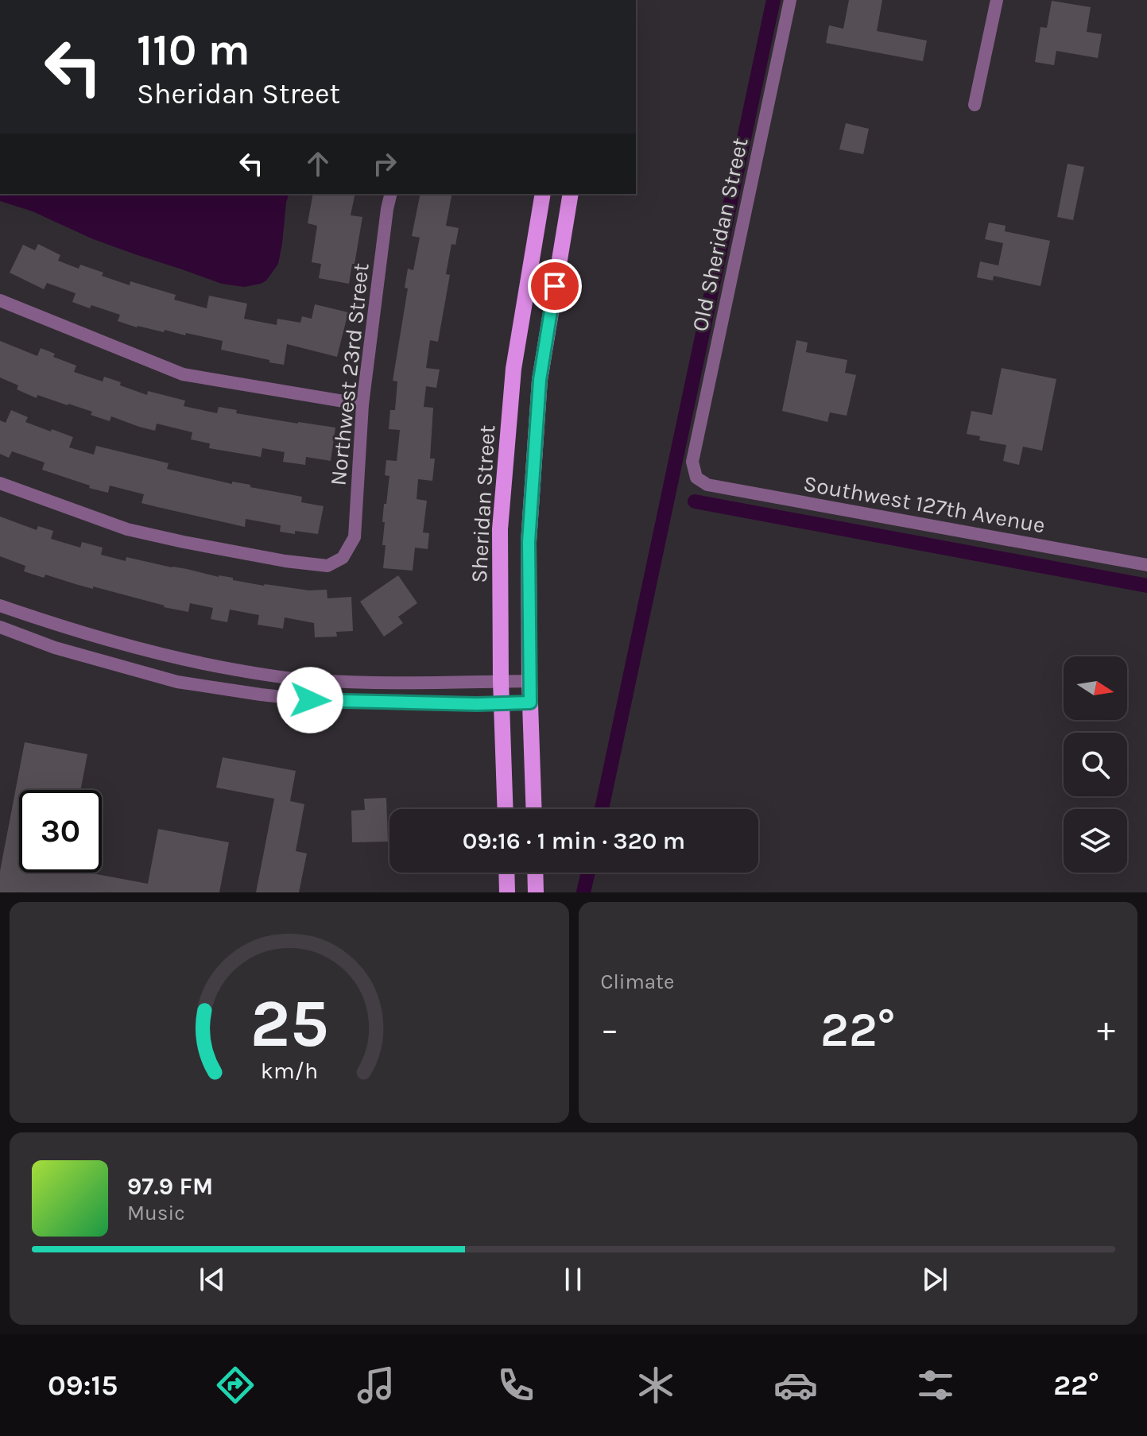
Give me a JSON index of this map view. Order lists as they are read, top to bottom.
{
  "streets": {
    "main road": ["Sheridan Street"],
    "street": ["Old Sheridan Street", "Northwest 23rd Street", "Southwest 127th Avenue"]
  },
  "crossings": [
    ["Old Sheridan Street", "Southwest 127th Avenue"]
  ],
  "north": "right",
  "page": {
    "turn": ["110 m", "Sheridan Street"],
    "limit": "30",
    "trip": "09:16 · 1 min · 320 m",
    "tile": "Climate",
    "heat": ["−", "22°", "+"],
    "song": ["97.9 FM", "Music"],
    "tabs": ["09:15", "22°"],
    "gauge": ["25", "km/h"]
  }
}
